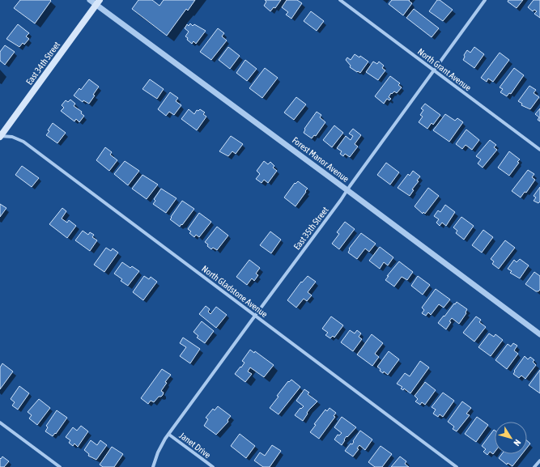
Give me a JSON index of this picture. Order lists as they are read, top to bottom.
{
  "streets": {
    "main road": ["East 34th Street"],
    "street": [
      "North Grant Avenue",
      "Forest Manor Avenue",
      "East 35th Street",
      "North Gladstone Avenue",
      "Janet Drive"
    ]
  },
  "crossings": [
    ["East 34th Street", "Forest Manor Avenue"],
    ["East 34th Street", "North Gladstone Avenue"],
    ["North Grant Avenue", "East 35th Street"],
    ["Forest Manor Avenue", "East 35th Street"],
    ["East 35th Street", "North Gladstone Avenue"],
    ["East 35th Street", "Janet Drive"]
  ],
  "north": "bottom right"
}
